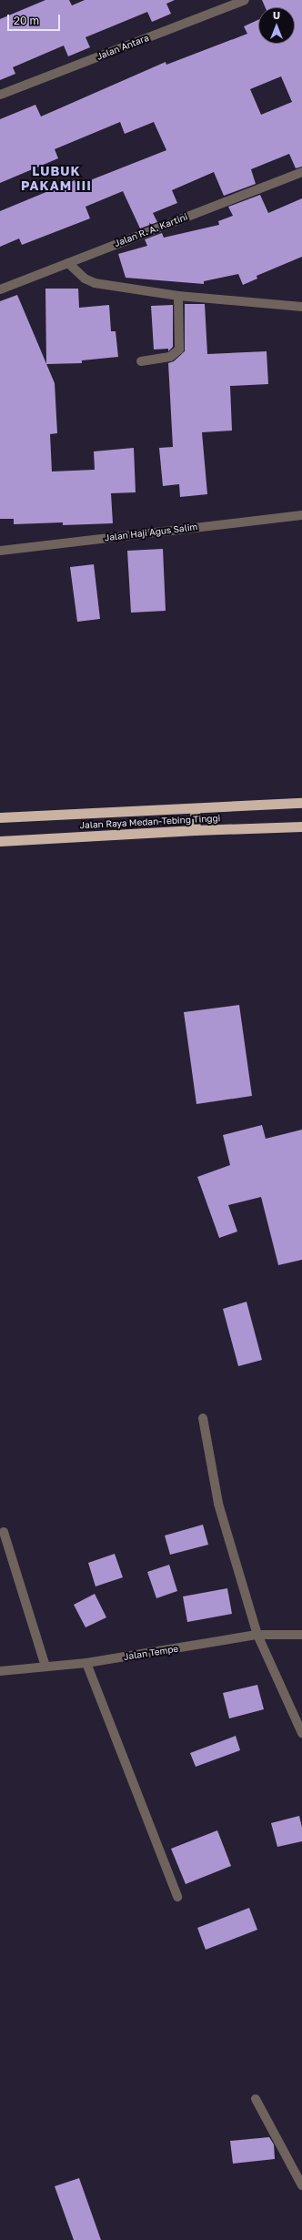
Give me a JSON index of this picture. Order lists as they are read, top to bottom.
{
  "streets": {
    "highway": ["Jalan Raya Medan-Tebing Tinggi"],
    "street": [
      "Jalan Antara",
      "Jalan R. A. Kartini",
      "Jalan Haji Agus Salim",
      "Jalan Tempe"
    ]
  },
  "districts": ["LUBUK PAKAM III"],
  "scale_bar": "20 m",
  "north": "top"
}
